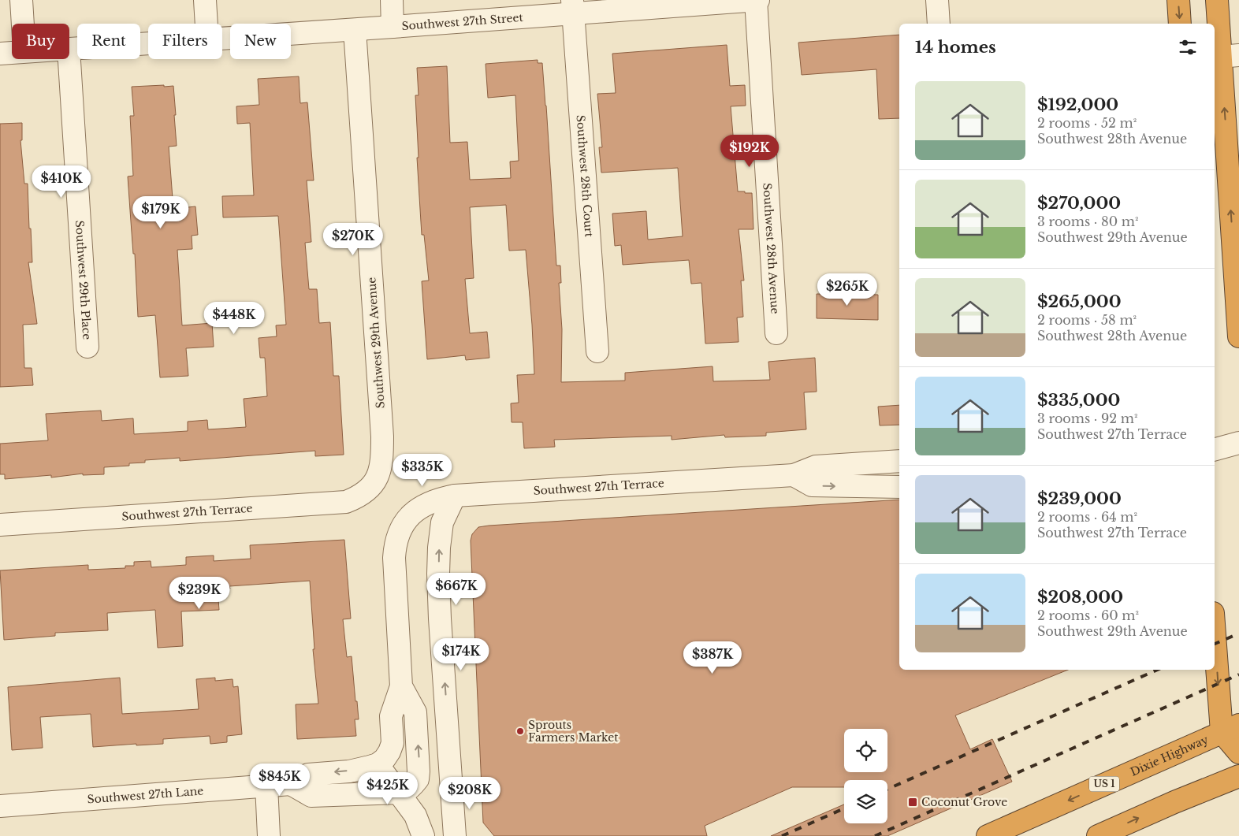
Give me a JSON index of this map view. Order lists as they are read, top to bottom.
{
  "streets": {
    "highway": ["Dixie Highway", "US 1"],
    "street": [
      "Southwest 27th Street",
      "Southwest 28th Court",
      "Southwest 28th Avenue",
      "Southwest 29th Place",
      "Southwest 29th Avenue",
      "Southwest 27th Terrace",
      "Southwest 27th Lane"
    ]
  },
  "crossings": [
    ["Southwest 27th Street", "Southwest 28th Court"],
    ["Southwest 27th Street", "Southwest 28th Avenue"],
    ["Southwest 27th Street", "Southwest 29th Avenue"],
    ["Southwest 29th Avenue", "Southwest 27th Terrace"]
  ],
  "places": {
    "other": ["Sprouts Farmers Market"],
    "transit": ["Coconut Grove"]
  },
  "page": {
    "chip": [
      "Buy",
      "Rent",
      "Filters",
      "New"
    ],
    "heading": "14 homes",
    "list": [
      {
        "name": "$192,000",
        "note": "2 rooms · 52 m² · Southwest 28th Avenue"
      },
      {
        "name": "$270,000",
        "note": "3 rooms · 80 m² · Southwest 29th Avenue"
      },
      {
        "name": "$265,000",
        "note": "2 rooms · 58 m² · Southwest 28th Avenue"
      },
      {
        "name": "$335,000",
        "note": "3 rooms · 92 m² · Southwest 27th Terrace"
      },
      {
        "name": "$239,000",
        "note": "2 rooms · 64 m² · Southwest 27th Terrace"
      },
      {
        "name": "$208,000",
        "note": "2 rooms · 60 m² · Southwest 29th Avenue"
      }
    ],
    "price": [
      "$192K",
      "$410K",
      "$179K",
      "$270K",
      "$265K",
      "$448K",
      "$335K",
      "$667K",
      "$239K",
      "$174K",
      "$387K",
      "$845K",
      "$425K",
      "$208K"
    ]
  }
}
